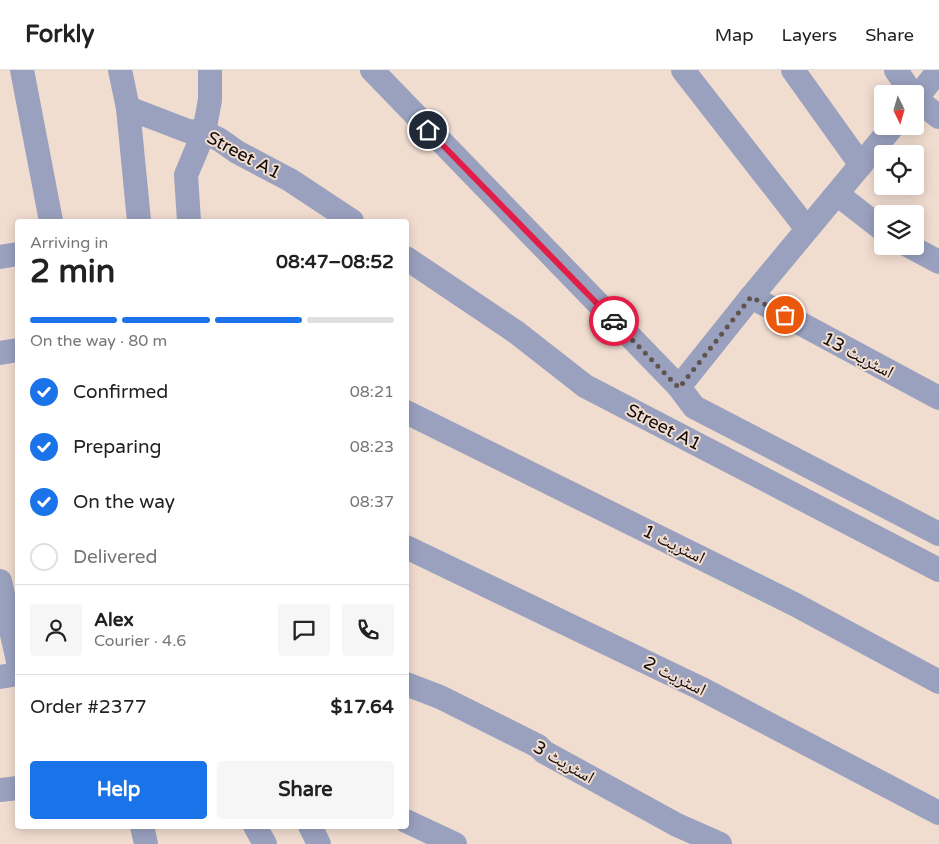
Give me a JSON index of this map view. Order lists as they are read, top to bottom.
{
  "streets": {
    "street": [
      "Street A1",
      "اسٹریٹ 13",
      "اسٹریٹ 1",
      "اسٹریٹ 2",
      "اسٹریٹ 3"
    ]
  },
  "north": "bottom",
  "page": {
    "header": "Forkly",
    "nav": ["Map", "Layers", "Share"],
    "heading": ["2 min", "Arriving in", "08:47–08:52"],
    "panel": [
      "Alex",
      "Courier · 4.6",
      "Order #2377",
      "$17.64"
    ],
    "bar": "On the way · 80 m",
    "list": [
      ["Confirmed", "08:21"],
      ["Preparing", "08:23"],
      ["On the way", "08:37"],
      "Delivered"
    ],
    "buttons": ["Help", "Share"]
  }
}
